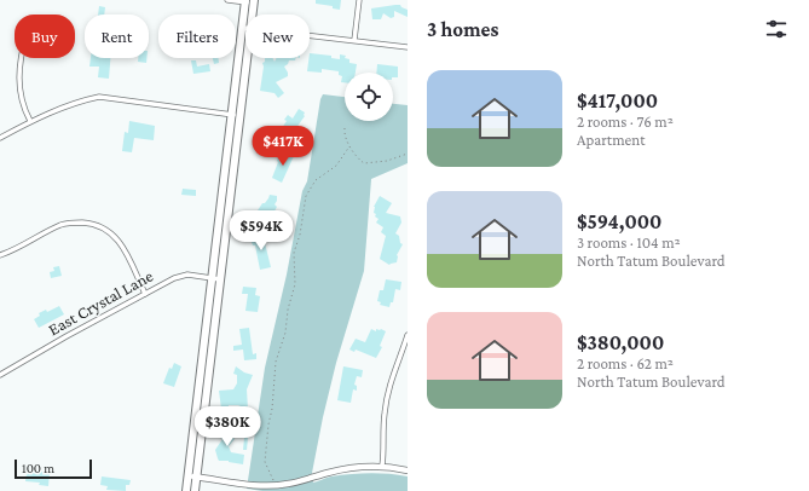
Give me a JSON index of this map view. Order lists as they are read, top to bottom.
{
  "streets": {
    "street": ["East Crystal Lane"]
  },
  "scale_bar": "100 m",
  "page": {
    "heading": "3 homes",
    "chip": [
      "Buy",
      "Rent",
      "Filters",
      "New"
    ],
    "list": [
      {
        "name": "$417,000",
        "note": "2 rooms · 76 m² · Apartment"
      },
      {
        "name": "$594,000",
        "note": "3 rooms · 104 m² · North Tatum Boulevard"
      },
      {
        "name": "$380,000",
        "note": "2 rooms · 62 m² · North Tatum Boulevard"
      }
    ],
    "price": ["$417K", "$594K", "$380K"],
    "scale": "100 m"
  }
}
